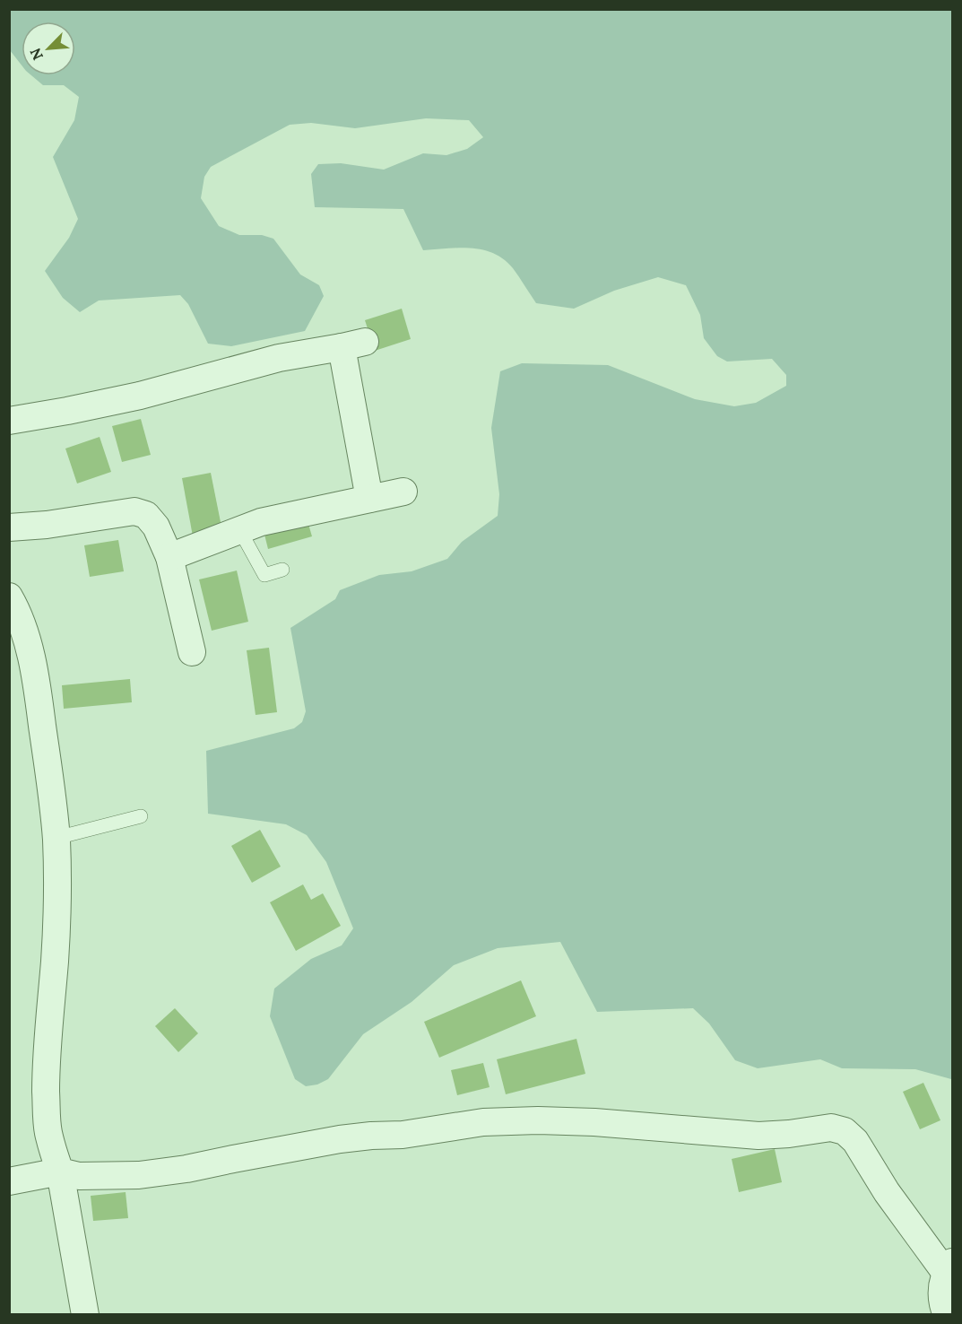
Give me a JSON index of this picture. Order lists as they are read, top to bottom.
{
  "north": "bottom left"
}
